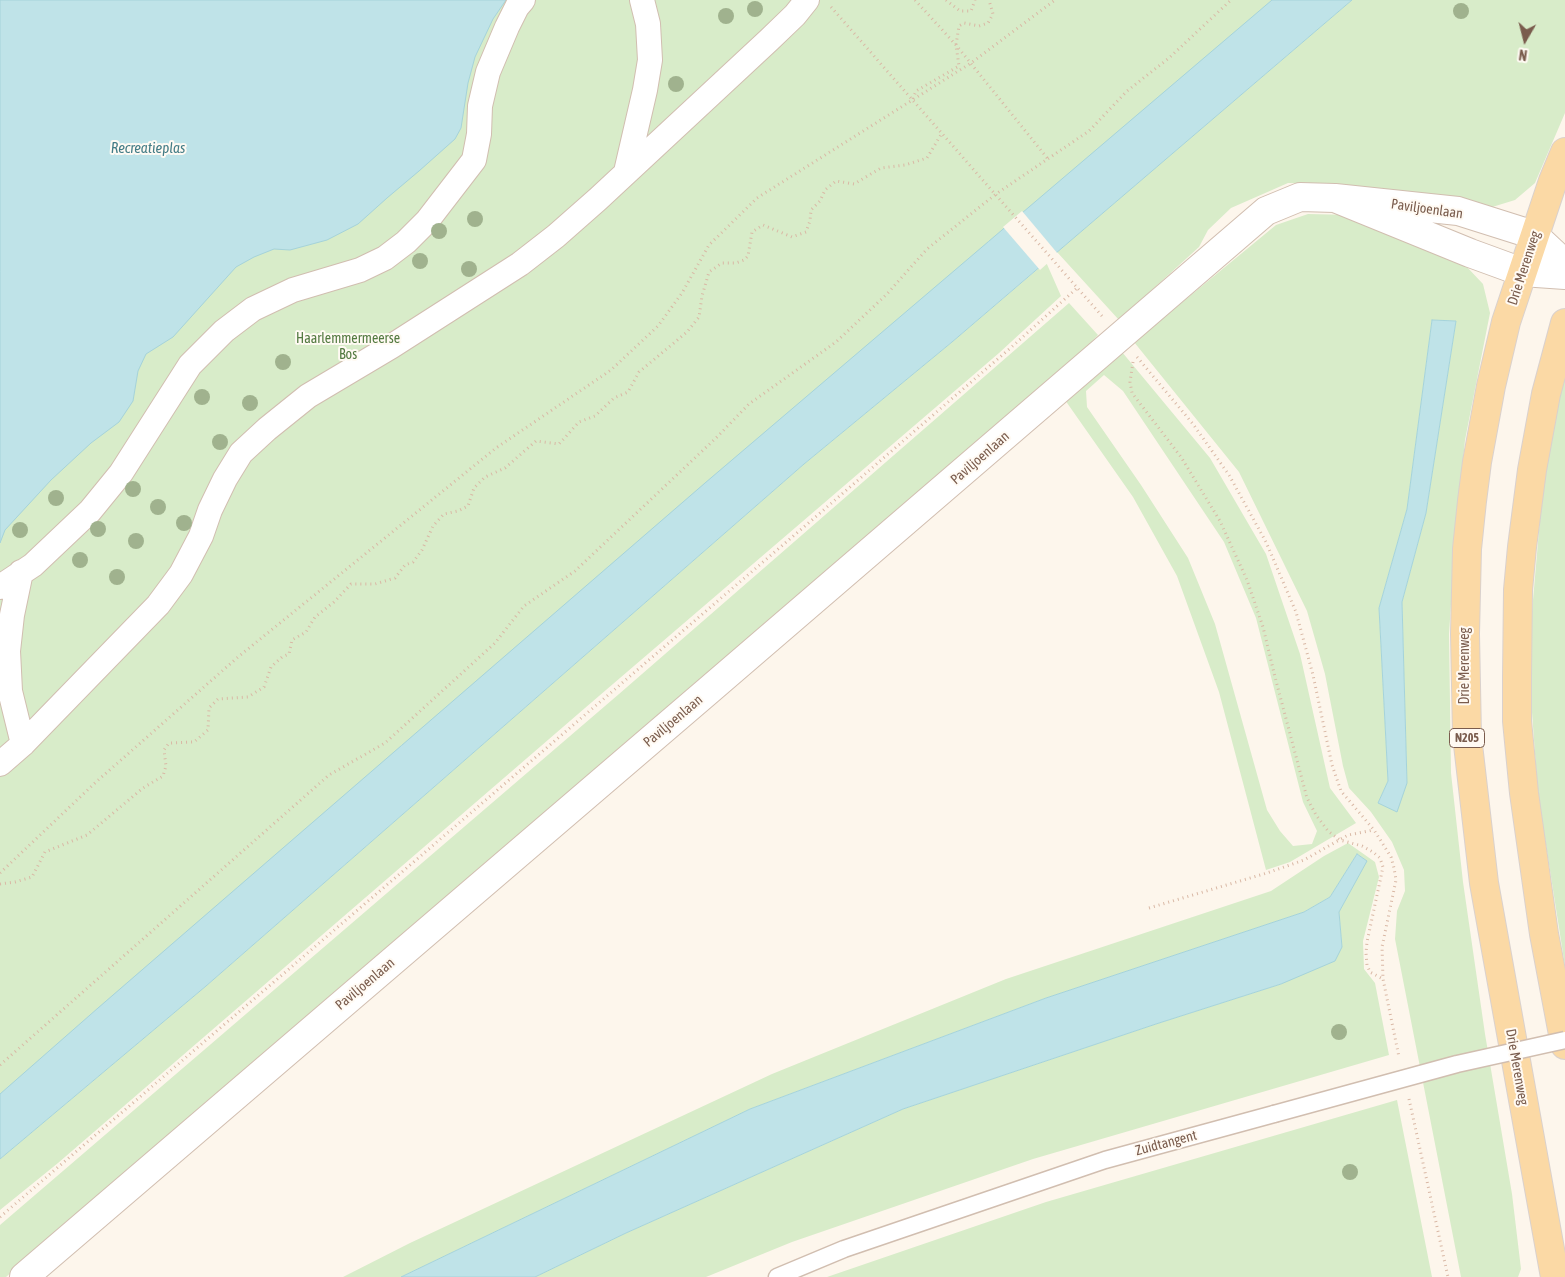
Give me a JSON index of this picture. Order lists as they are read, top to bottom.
{
  "streets": {
    "main road": ["Drie Merenweg", "N205"],
    "street": ["Paviljoenlaan"],
    "lane": ["Zuidtangent"]
  },
  "crossings": [
    ["Paviljoenlaan", "Drie Merenweg"]
  ],
  "water": ["Recreatieplas"],
  "parks": ["Haarlemmermeerse Bos"],
  "north": "bottom"
}
